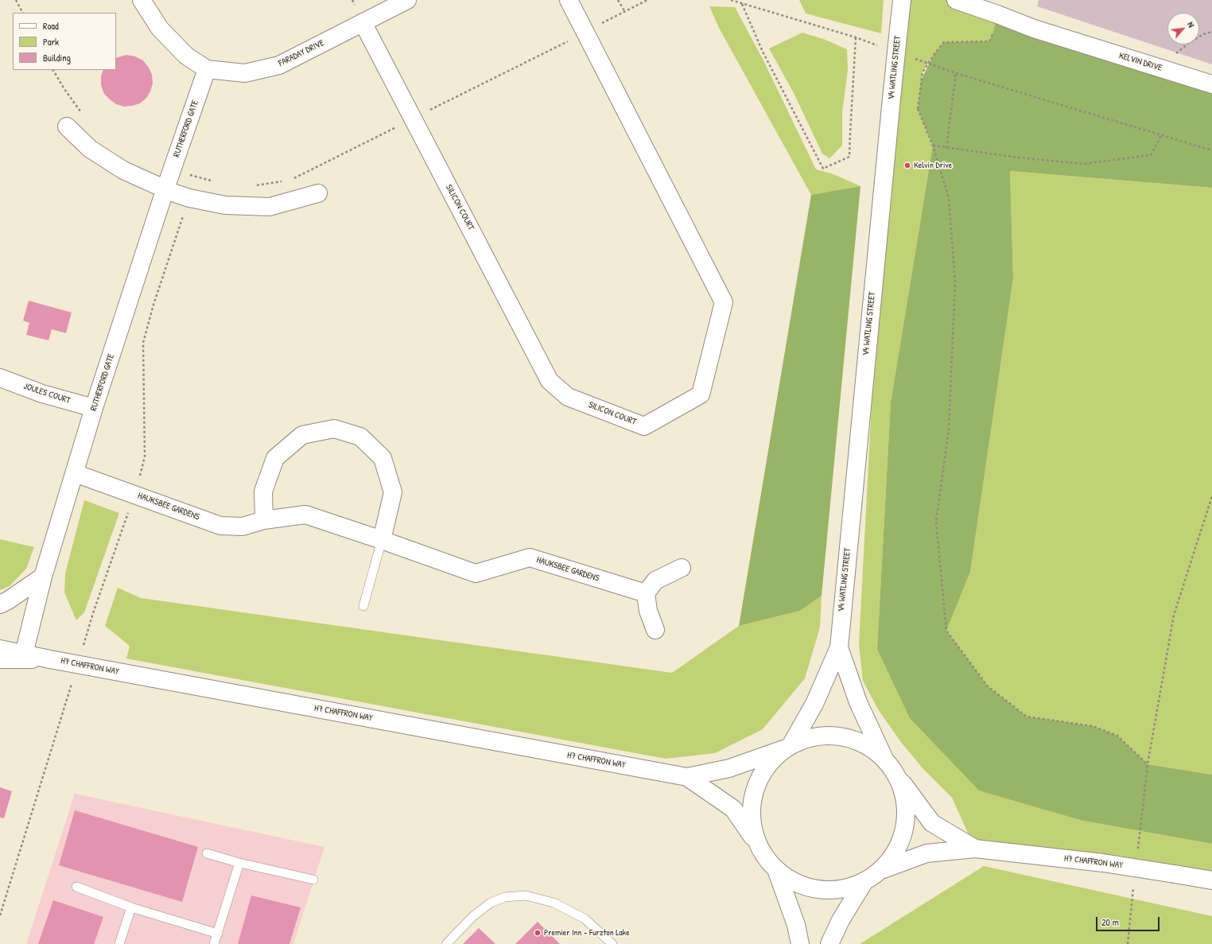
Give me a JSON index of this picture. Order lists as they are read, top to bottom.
{
  "streets": {
    "street": [
      "FARADAY DRIVE",
      "KELVIN DRIVE",
      "V4 WATLING STREET",
      "RUTHERFORD GATE",
      "SILICON COURT",
      "JOULES COURT",
      "HAUKSBEE GARDENS",
      "H7 CHAFFRON WAY"
    ]
  },
  "crossings": [
    ["FARADAY DRIVE", "RUTHERFORD GATE"],
    ["FARADAY DRIVE", "SILICON COURT"],
    ["V4 WATLING STREET", "H7 CHAFFRON WAY"],
    ["RUTHERFORD GATE", "JOULES COURT"],
    ["RUTHERFORD GATE", "HAUKSBEE GARDENS"],
    ["RUTHERFORD GATE", "H7 CHAFFRON WAY"]
  ],
  "places": ["Kelvin Drive", "Premier Inn - Furzton Lake"],
  "legend": ["Road", "Park", "Building"],
  "scale_bar": "20 m",
  "north": "top right"
}
